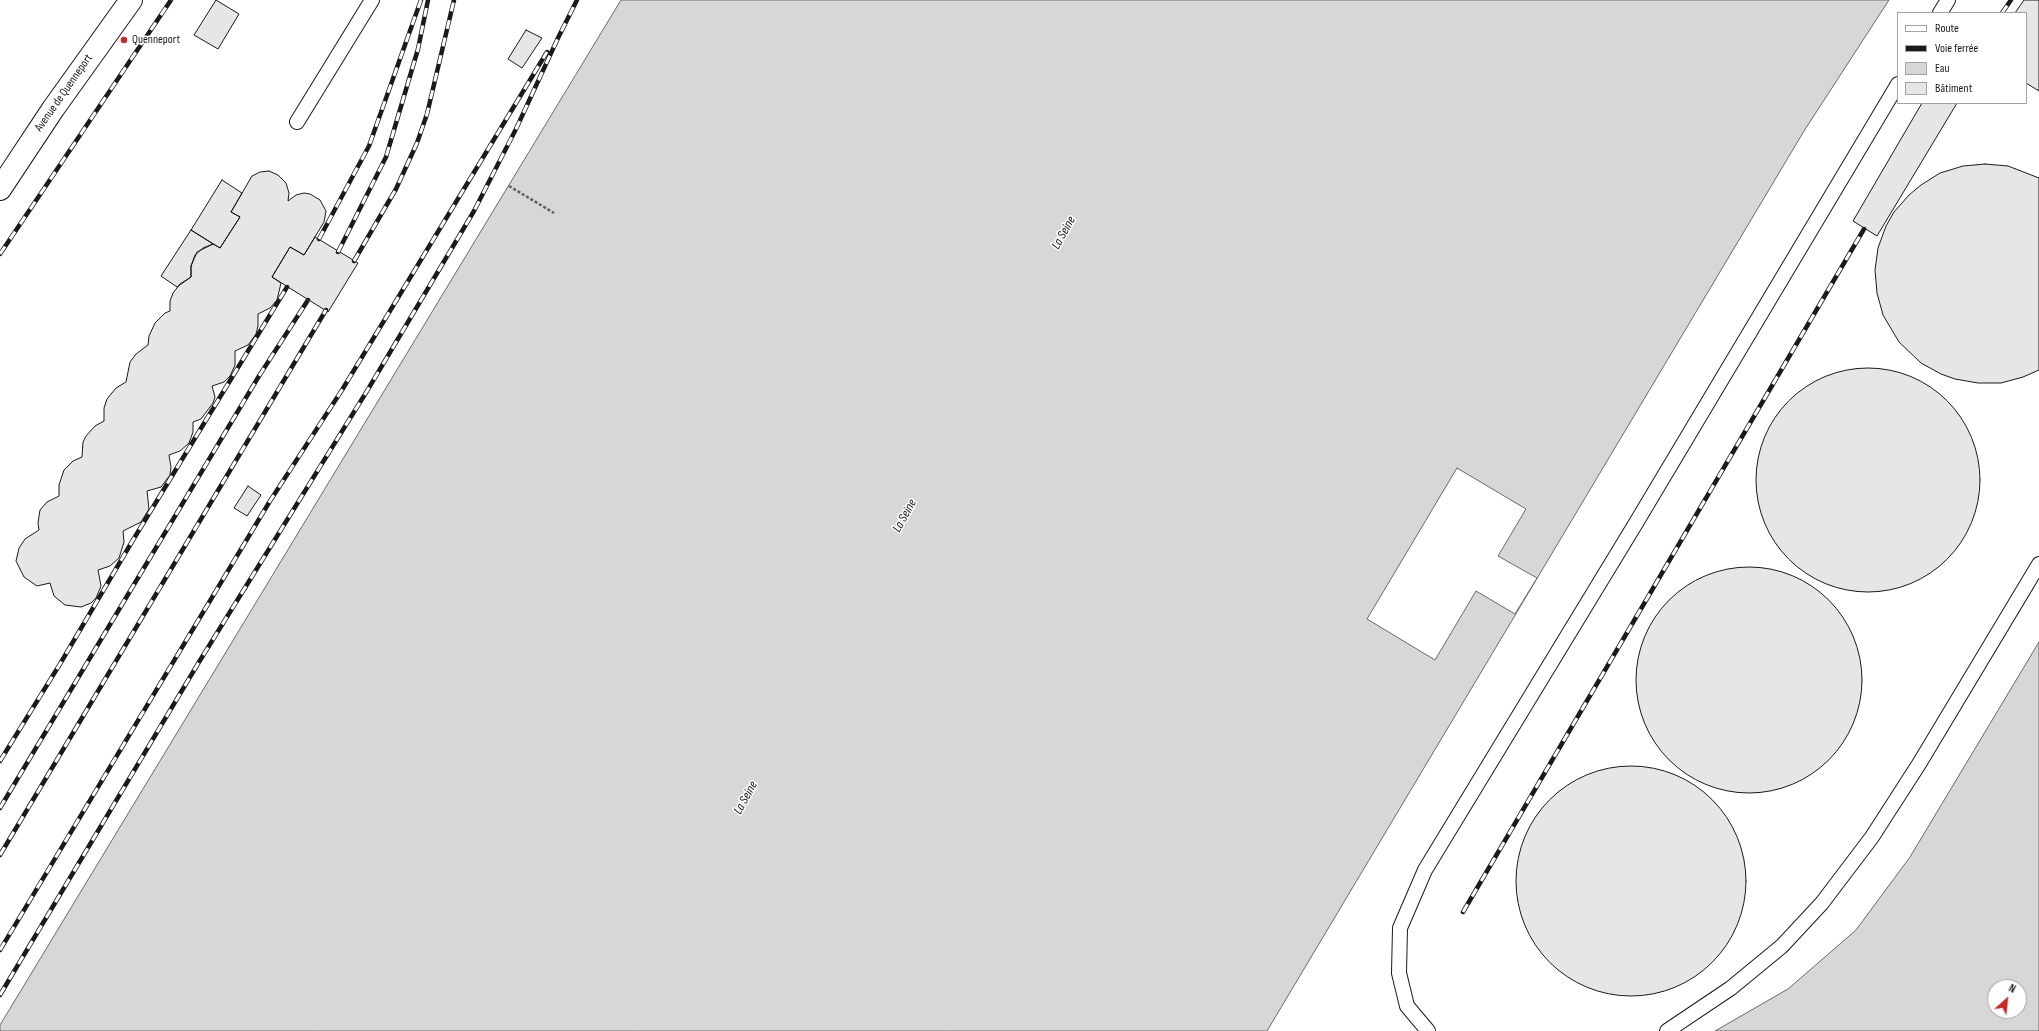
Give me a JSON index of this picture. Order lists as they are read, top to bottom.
{
  "streets": {
    "main road": ["Avenue de Quenneport"]
  },
  "water": ["La Seine"],
  "places": ["Quenneport"],
  "legend": [
    "Route",
    "Voie ferrée",
    "Eau",
    "Bâtiment"
  ],
  "north": "top right"
}
